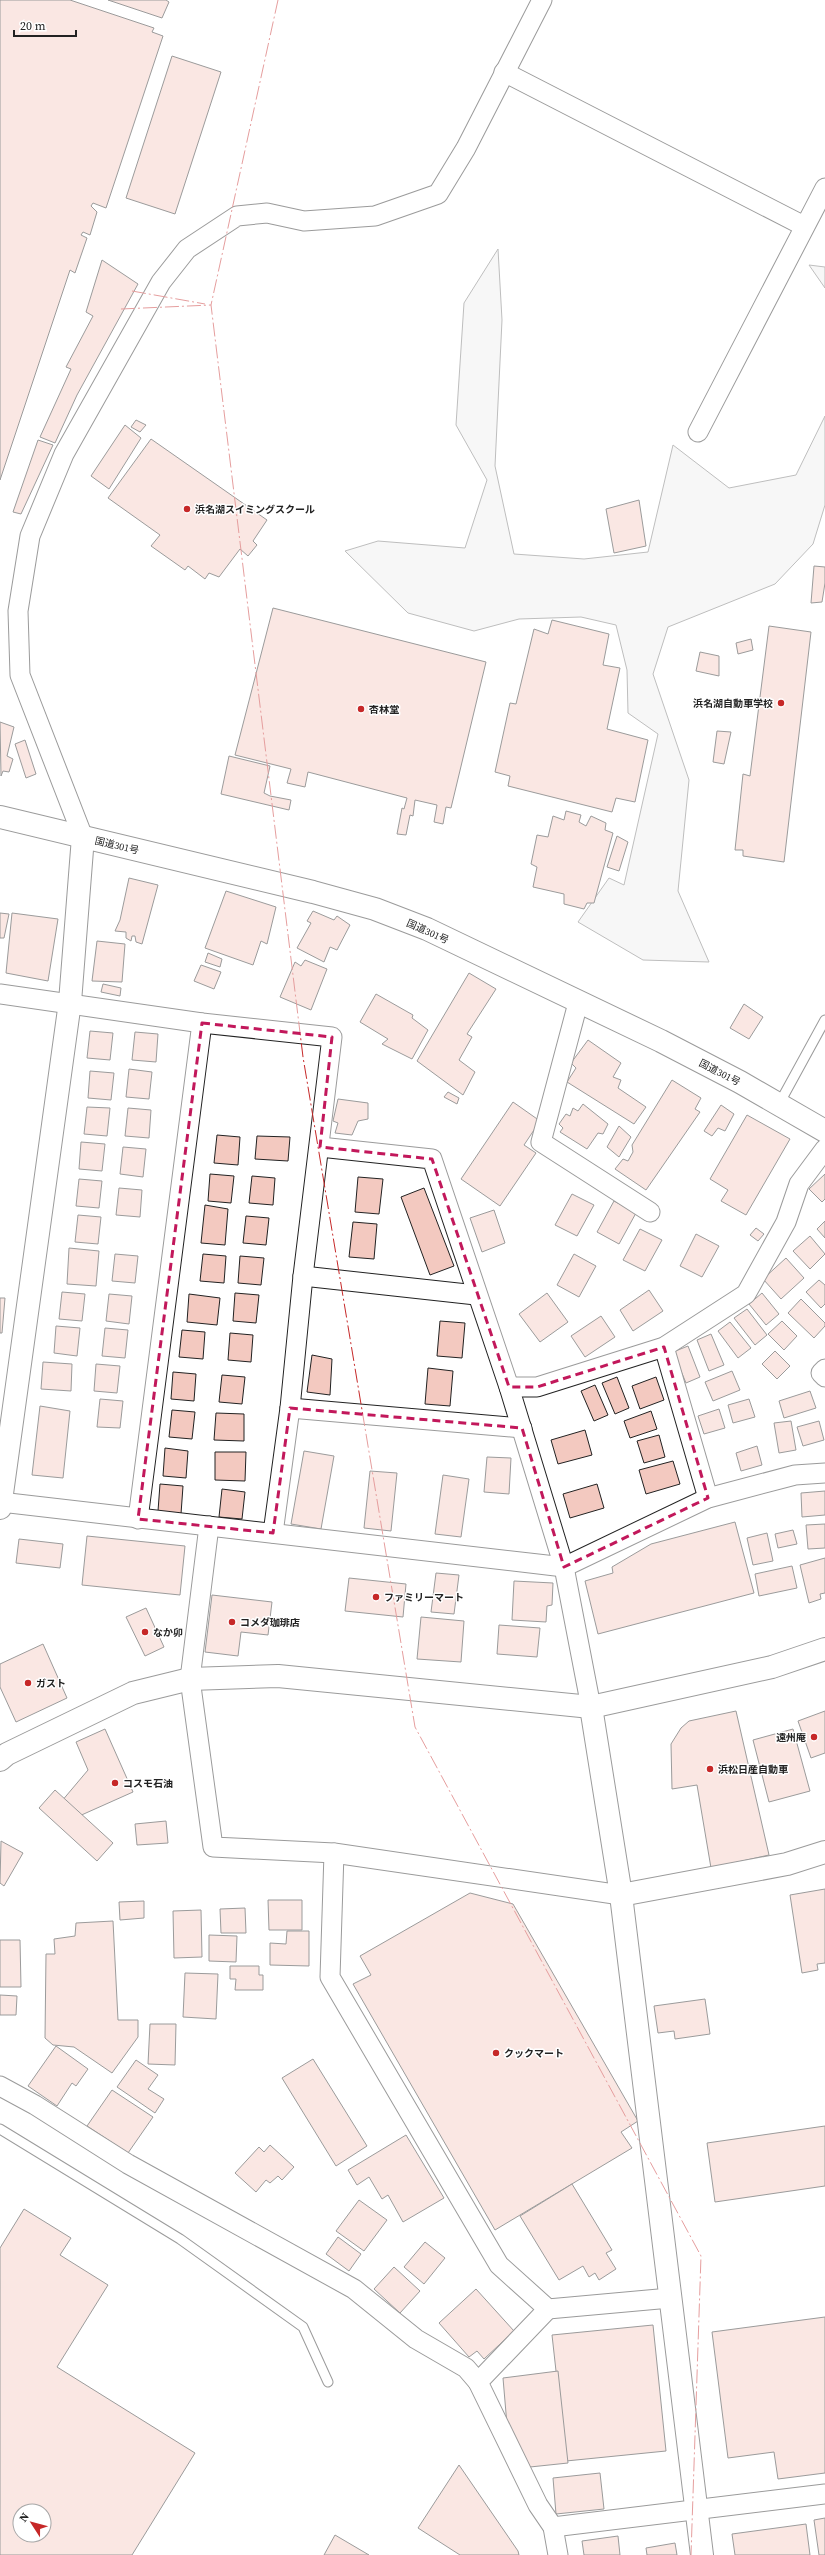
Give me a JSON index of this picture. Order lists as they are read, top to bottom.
{
  "streets": {
    "main road": ["国道301号"]
  },
  "places": [
    "浜名湖スイミングスクール",
    "浜名湖自動車学校",
    "杏林堂",
    "ファミリーマート",
    "コメダ珈琲店",
    "なか卯",
    "ガスト",
    "遠州庵",
    "浜松日産自動車",
    "コスモ石油",
    "クックマート"
  ],
  "scale_bar": "20 m",
  "north": "top left"
}
